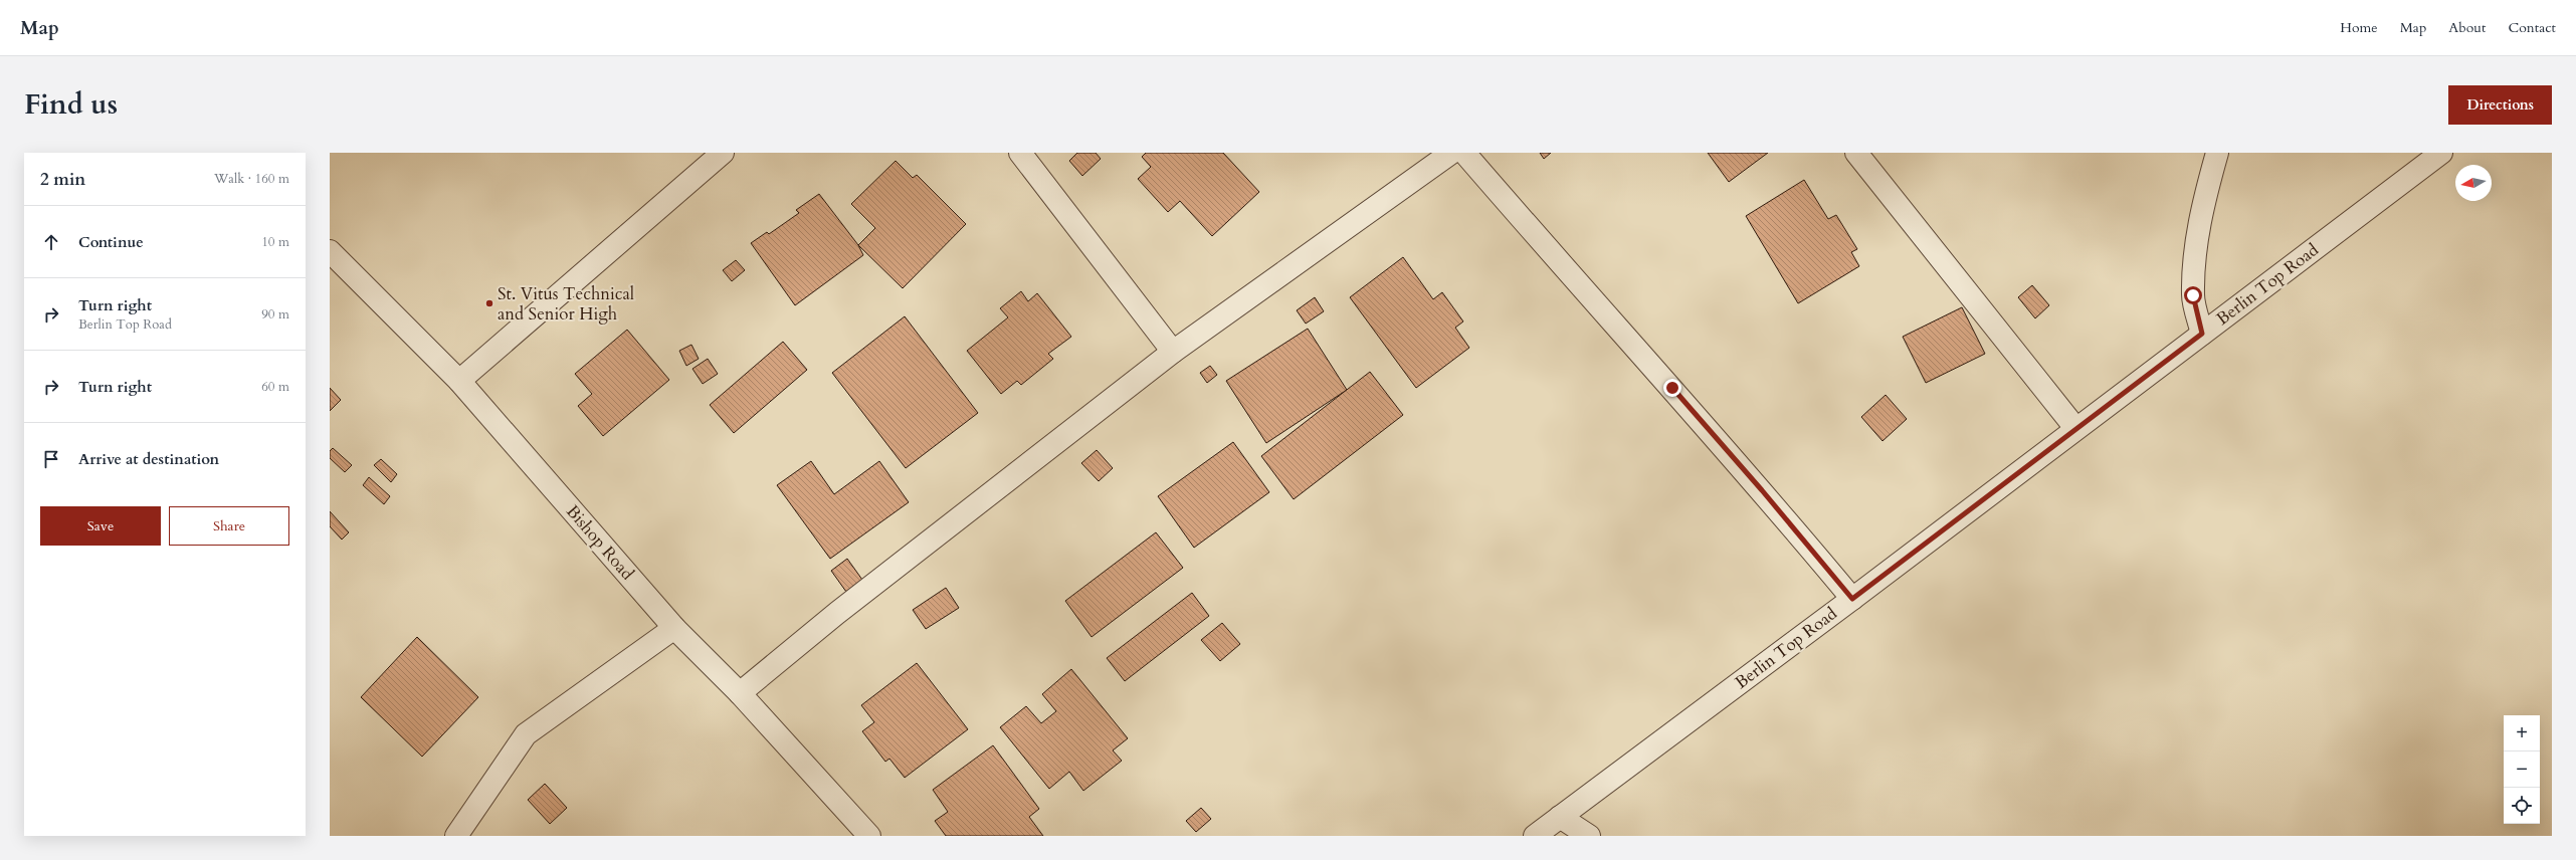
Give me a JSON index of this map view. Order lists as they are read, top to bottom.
{
  "streets": {
    "street": ["Berlin Top Road", "Bishop Road"]
  },
  "places": ["St. Vitus Technical and Senior High"],
  "north": "left",
  "page": {
    "header": "Map",
    "nav": [
      "Home",
      "Map",
      "About",
      "Contact"
    ],
    "title": "Find us",
    "buttons": [
      "Directions",
      ["Save", "Share"]
    ],
    "heading": ["2 min", "Walk · 160 m"],
    "list": [
      ["Continue", "10 m"],
      ["Turn right", "Berlin Top Road", "90 m"],
      ["Turn right", "60 m"],
      "Arrive at destination"
    ],
    "map_buttons": ["+", "−"]
  }
}
